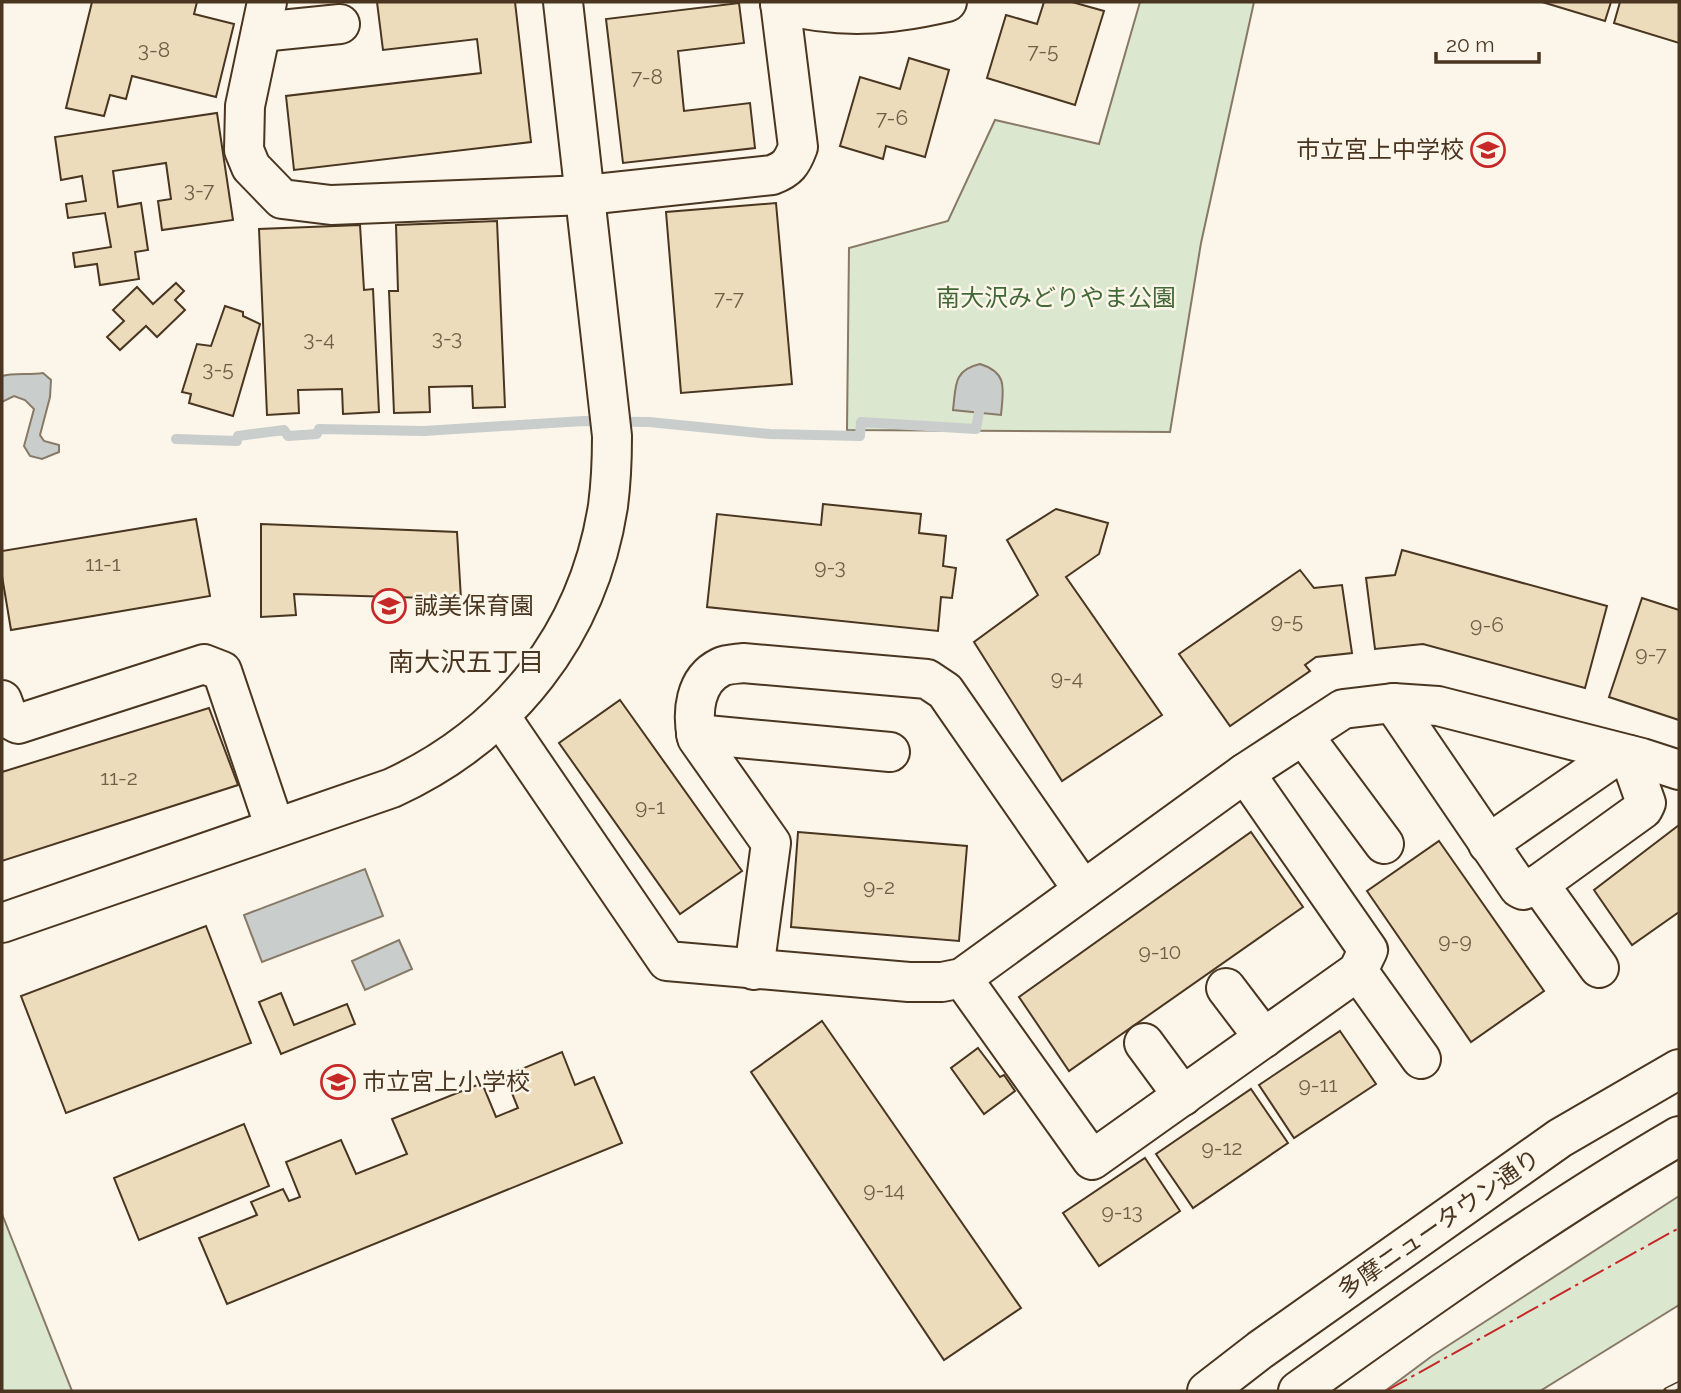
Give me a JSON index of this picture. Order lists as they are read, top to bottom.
{
  "streets": {
    "street": ["多摩ニュータウン通り"]
  },
  "districts": ["南大沢五丁目"],
  "parks": ["南大沢みどりやま公園"],
  "places": {
    "school or university": ["市立宮上中学校", "誠美保育園", "市立宮上小学校"]
  },
  "house_numbers": [
    "3-8",
    "7-5",
    "7-8",
    "7-6",
    "3-7",
    "7-7",
    "3-3",
    "3-4",
    "3-5",
    "11-1",
    "9-3",
    "9-5",
    "9-6",
    "9-7",
    "9-4",
    "11-2",
    "9-1",
    "9-2",
    "9-9",
    "9-10",
    "9-11",
    "9-12",
    "9-14",
    "9-13"
  ],
  "scale_bar": "20 m"
}
